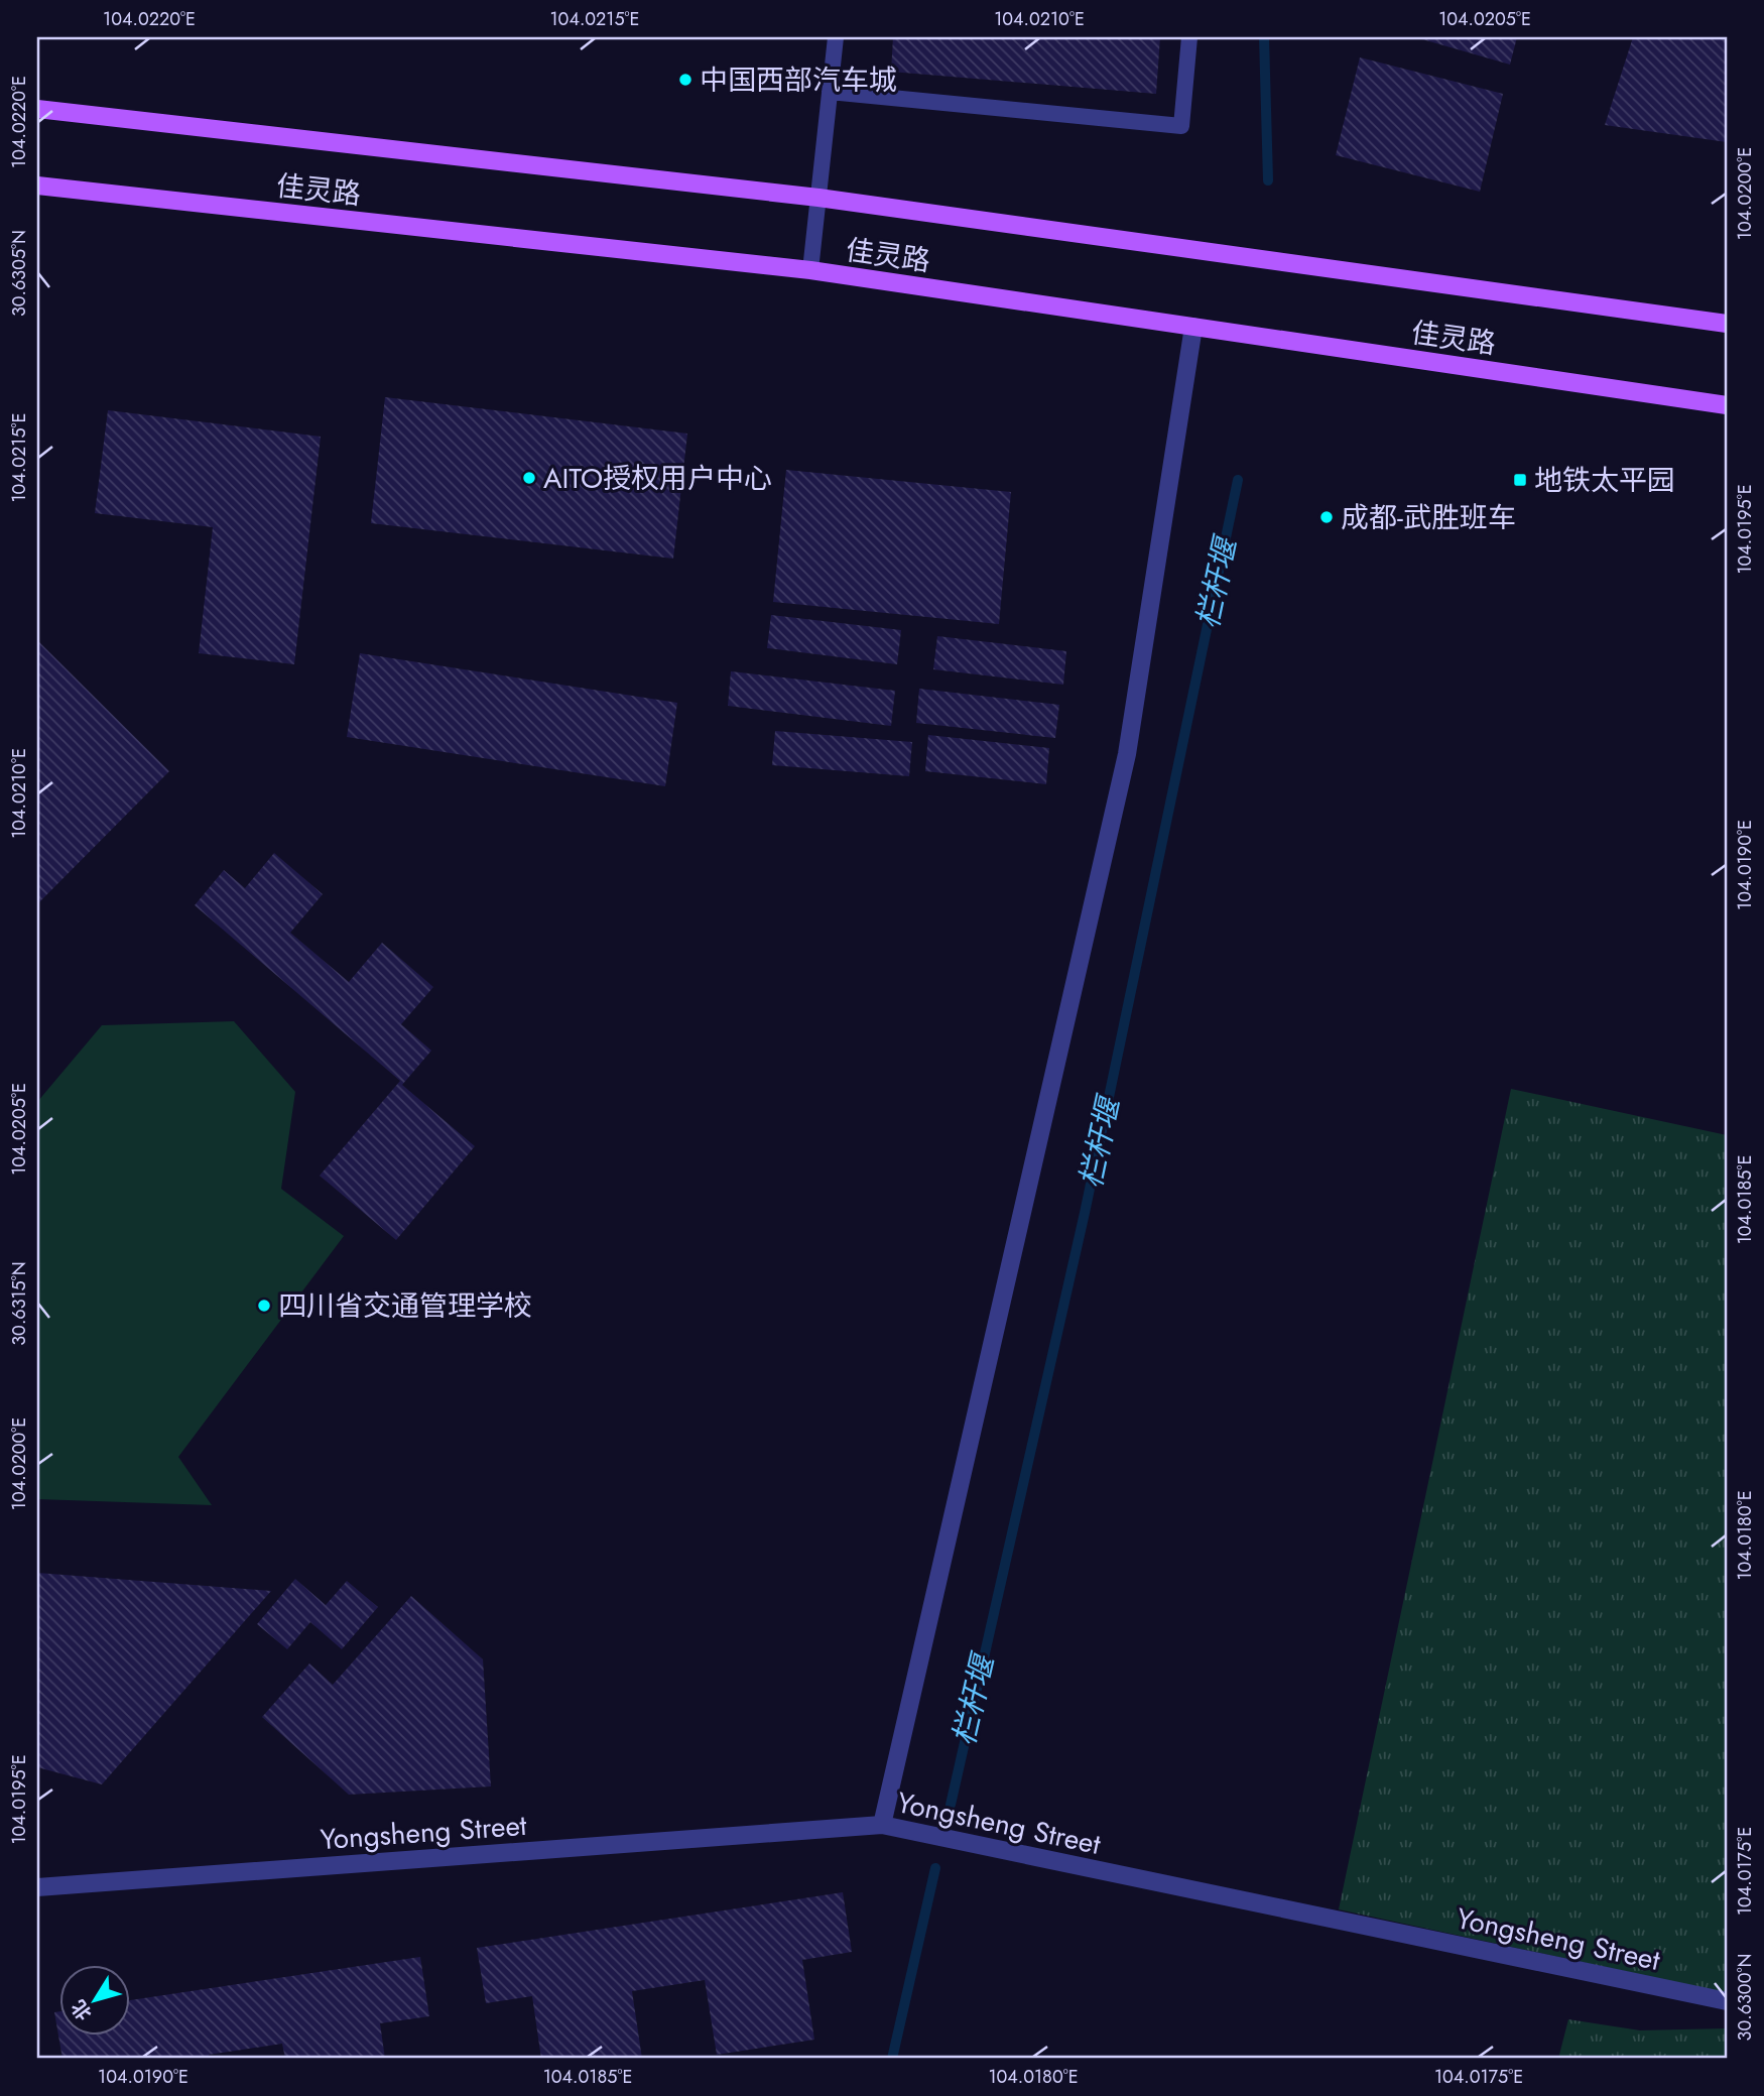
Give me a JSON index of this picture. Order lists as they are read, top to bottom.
{
  "streets": {
    "main road": ["佳灵路"],
    "street": ["Yongsheng Street"]
  },
  "water": ["栏杆堰"],
  "places": {
    "other": [
      "中国西部汽车城",
      "AITO授权用户中心",
      "成都-武胜班车",
      "四川省交通管理学校"
    ],
    "transit": ["地铁太平园"]
  },
  "north": "bottom left",
  "coordinates": [
    "104.0220°E",
    "104.0215°E",
    "104.0210°E",
    "104.0205°E",
    "104.0200°E",
    "30.6305°N",
    "104.0195°E",
    "104.0190°E",
    "104.0185°E",
    "30.6315°N",
    "104.0180°E",
    "104.0175°E",
    "30.6300°N"
  ]
}
